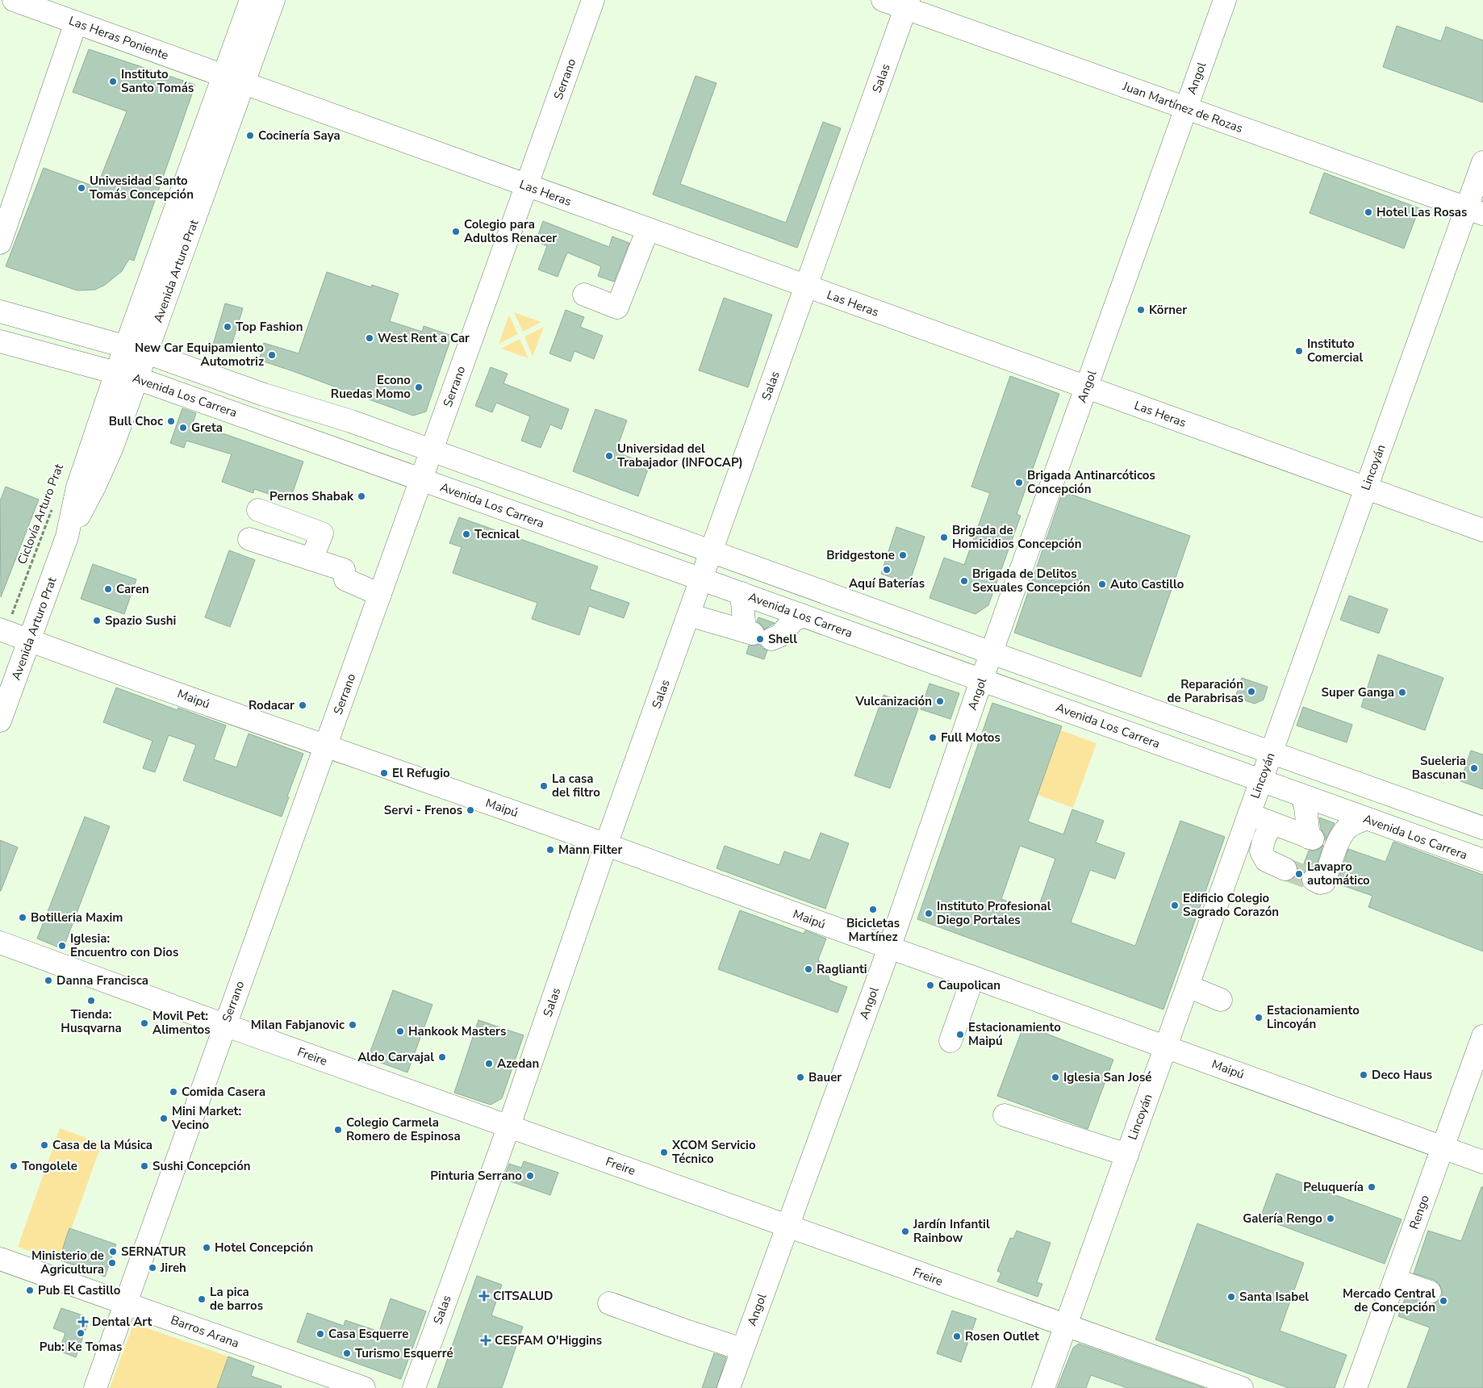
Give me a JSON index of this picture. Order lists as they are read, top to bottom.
{
  "streets": {
    "street": [
      "Las Heras Poniente",
      "Salas",
      "Angol",
      "Serrano",
      "Juan Martínez de Rozas",
      "Las Heras",
      "Avenida Arturo Prat",
      "Avenida Los Carrera",
      "Lincoyán",
      "Maipú",
      "Freire",
      "Rengo",
      "Barros Arana"
    ],
    "path": ["Ciclovía Arturo Prat"]
  },
  "crossings": [
    ["Las Heras Poniente", "Las Heras"],
    ["Las Heras Poniente", "Avenida Arturo Prat"],
    ["Salas", "Juan Martínez de Rozas"],
    ["Salas", "Las Heras"],
    ["Salas", "Avenida Los Carrera"],
    ["Salas", "Maipú"],
    ["Salas", "Freire"],
    ["Angol", "Juan Martínez de Rozas"],
    ["Angol", "Las Heras"],
    ["Angol", "Avenida Los Carrera"],
    ["Angol", "Maipú"],
    ["Angol", "Freire"],
    ["Serrano", "Las Heras"],
    ["Serrano", "Avenida Los Carrera"],
    ["Serrano", "Maipú"],
    ["Serrano", "Freire"],
    ["Serrano", "Barros Arana"],
    ["Juan Martínez de Rozas", "Lincoyán"],
    ["Las Heras", "Avenida Arturo Prat"],
    ["Las Heras", "Lincoyán"],
    ["Avenida Arturo Prat", "Avenida Los Carrera"],
    ["Avenida Arturo Prat", "Maipú"],
    ["Avenida Los Carrera", "Lincoyán"],
    ["Lincoyán", "Maipú"],
    ["Lincoyán", "Freire"],
    ["Ciclovía Arturo Prat", "Maipú"],
    ["Maipú", "Rengo"]
  ],
  "places": {
    "other": [
      "Instituto Santo Tomás",
      "Cocinería Saya",
      "Univesidad Santo Tomás Concepción",
      "Hotel Las Rosas",
      "Colegio para Adultos Renacer",
      "Körner",
      "Top Fashion",
      "West Rent a Car",
      "Instituto Comercial",
      "New Car Equipamiento Automotriz",
      "Econo Ruedas Momo",
      "Bull Choc",
      "Greta",
      "Universidad del Trabajador (INFOCAP)",
      "Brigada Antinarcóticos Concepción",
      "Pernos Shabak",
      "Tecnical",
      "Brigada de Homicidios Concepción",
      "Bridgestone",
      "Aquí Baterías",
      "Brigada de Delitos Sexuales Concepción",
      "Auto Castillo",
      "Caren",
      "Spazio Sushi",
      "Shell",
      "Reparación de Parabrisas",
      "Super Ganga",
      "Vulcanización",
      "Rodacar",
      "Full Motos",
      "Sueleria Bascunan",
      "El Refugio",
      "La casa del filtro",
      "Servi - Frenos",
      "Mann Filter",
      "Lavapro automático",
      "Edificio Colegio Sagrado Corazón",
      "Bicicletas Martínez",
      "Instituto Profesional Diego Portales",
      "Botilleria Maxim",
      "Iglesia: Encuentro con Dios",
      "Raglianti",
      "Danna Francisca",
      "Caupolican",
      "Tienda: Husqvarna",
      "Estacionamiento Lincoyán",
      "Movil Pet: Alimentos",
      "Milan Fabjanovic",
      "Hankook Masters",
      "Estacionamiento Maipú",
      "Aldo Carvajal",
      "Azedan",
      "Deco Haus",
      "Bauer",
      "Iglesia San José",
      "Comida Casera",
      "Mini Market: Vecino",
      "Colegio Carmela Romero de Espinosa",
      "Casa de la Música",
      "XCOM Servicio Técnico",
      "Tongolele",
      "Sushi Concepción",
      "Pinturia Serrano",
      "Peluquería",
      "Galería Rengo",
      "Jardín Infantil Rainbow",
      "Hotel Concepción",
      "SERNATUR",
      "Ministerio de Agricultura",
      "Jireh",
      "Pub El Castillo",
      "Santa Isabel",
      "La pica de barros",
      "Mercado Central de Concepción",
      "Pub: Ke Tomas",
      "Casa Esquerre",
      "Rosen Outlet",
      "Turismo Esquerré"
    ],
    "health": ["CITSALUD", "Dental Art", "CESFAM O'Higgins"]
  }
}
